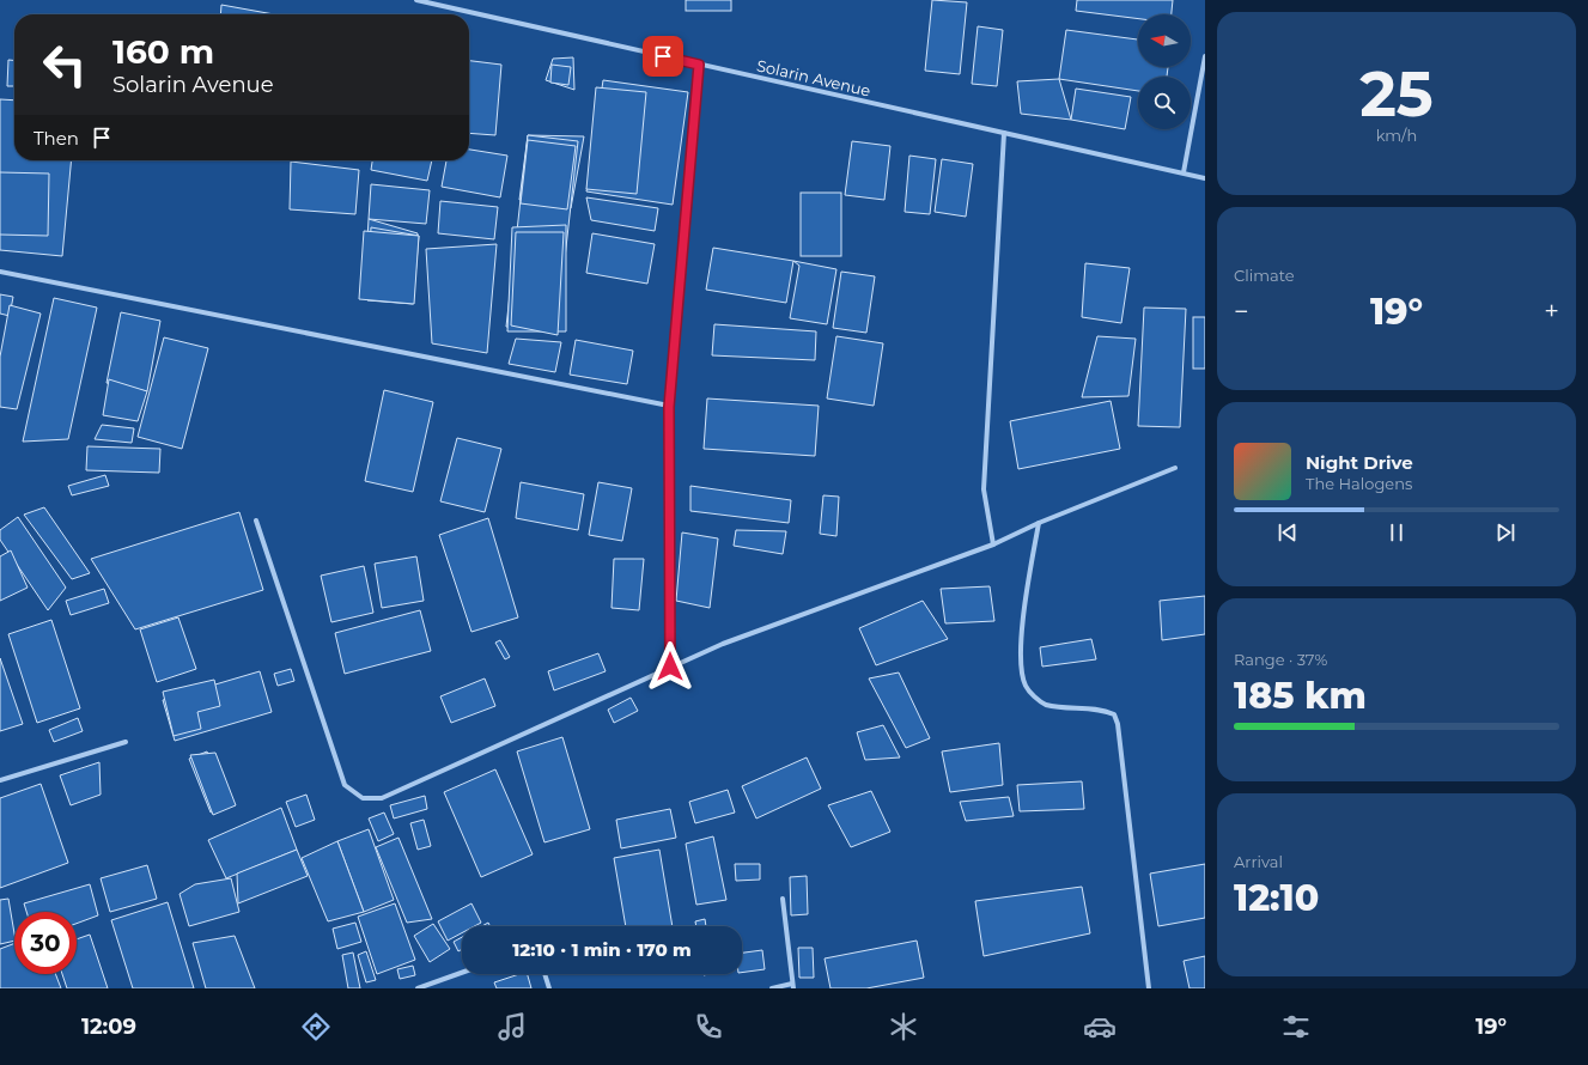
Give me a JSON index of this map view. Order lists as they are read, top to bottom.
{
  "streets": {
    "street": ["Solarin Avenue"]
  },
  "north": "left",
  "page": {
    "tile": [
      ["25", "km/h"],
      "Climate",
      ["Range · 37%", "185 km"],
      ["Arrival", "12:10"]
    ],
    "turn": ["160 m", "Solarin Avenue"],
    "then": "Then",
    "heat": ["−", "19°", "+"],
    "song": ["Night Drive", "The Halogens"],
    "limit": "30",
    "trip": "12:10 · 1 min · 170 m",
    "tabs": ["12:09", "19°"]
  }
}
